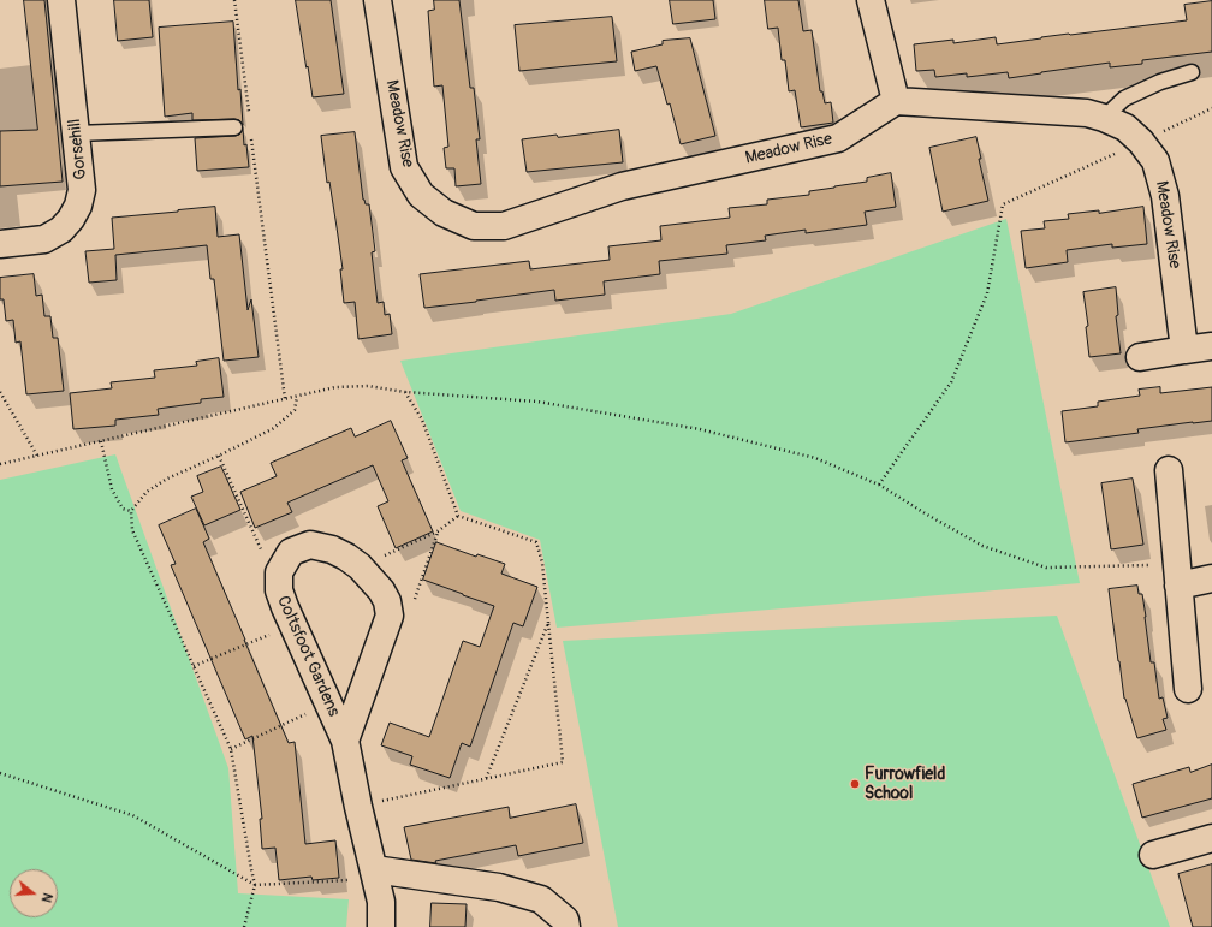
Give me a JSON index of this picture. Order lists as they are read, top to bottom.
{
  "streets": {
    "street": ["Meadow Rise", "Gorsehill", "Coltsfoot Gardens"]
  },
  "places": ["Furrowfield School"],
  "north": "right"
}
